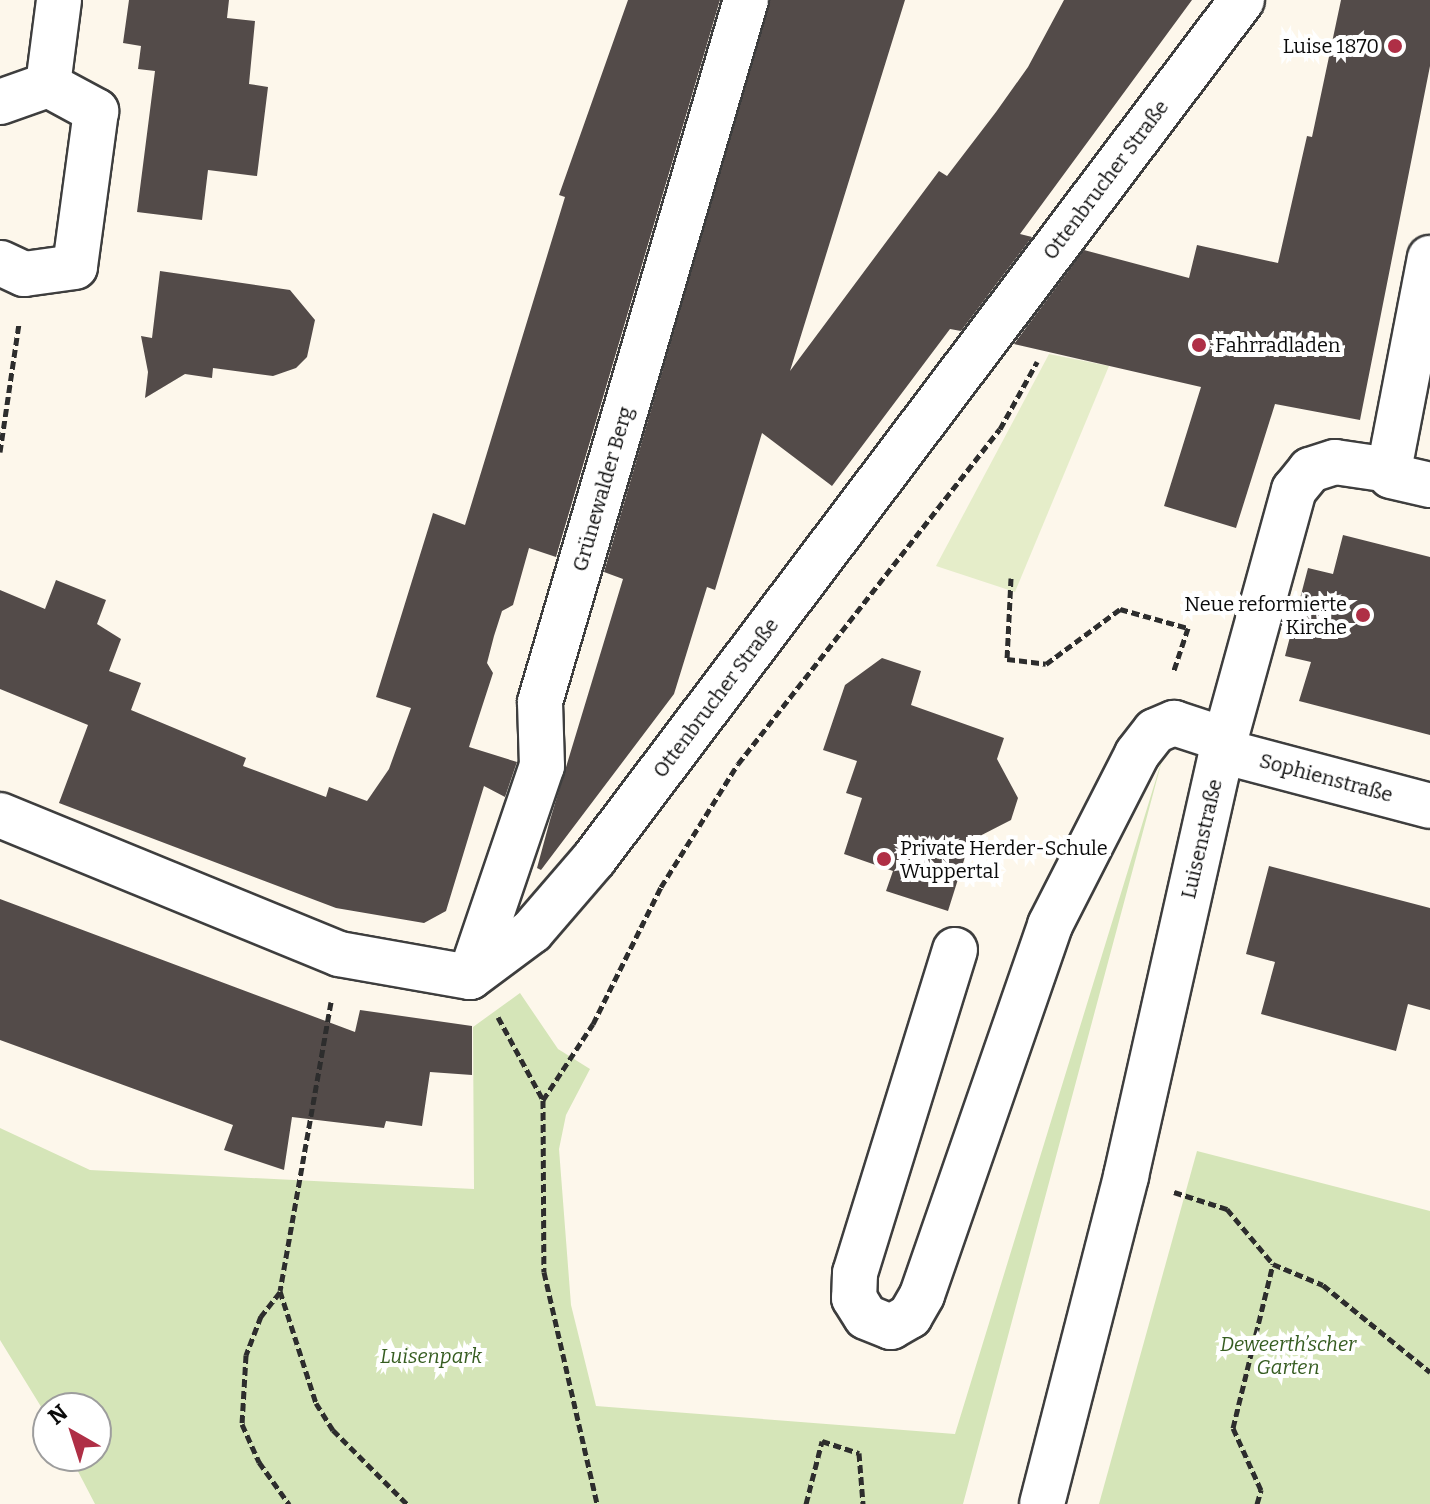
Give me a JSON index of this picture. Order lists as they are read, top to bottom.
{
  "streets": {
    "street": [
      "Ottenbrucher Straße",
      "Grünewalder Berg",
      "Sophienstraße",
      "Luisenstraße"
    ]
  },
  "crossings": [
    ["Ottenbrucher Straße", "Grünewalder Berg"],
    ["Sophienstraße", "Luisenstraße"]
  ],
  "parks": ["Deweerth’scher Garten", "Luisenpark"],
  "places": [
    "Luise 1870",
    "Fahrradladen",
    "Neue reformierte Kirche",
    "Private Herder-Schule Wuppertal"
  ],
  "north": "top left"
}
